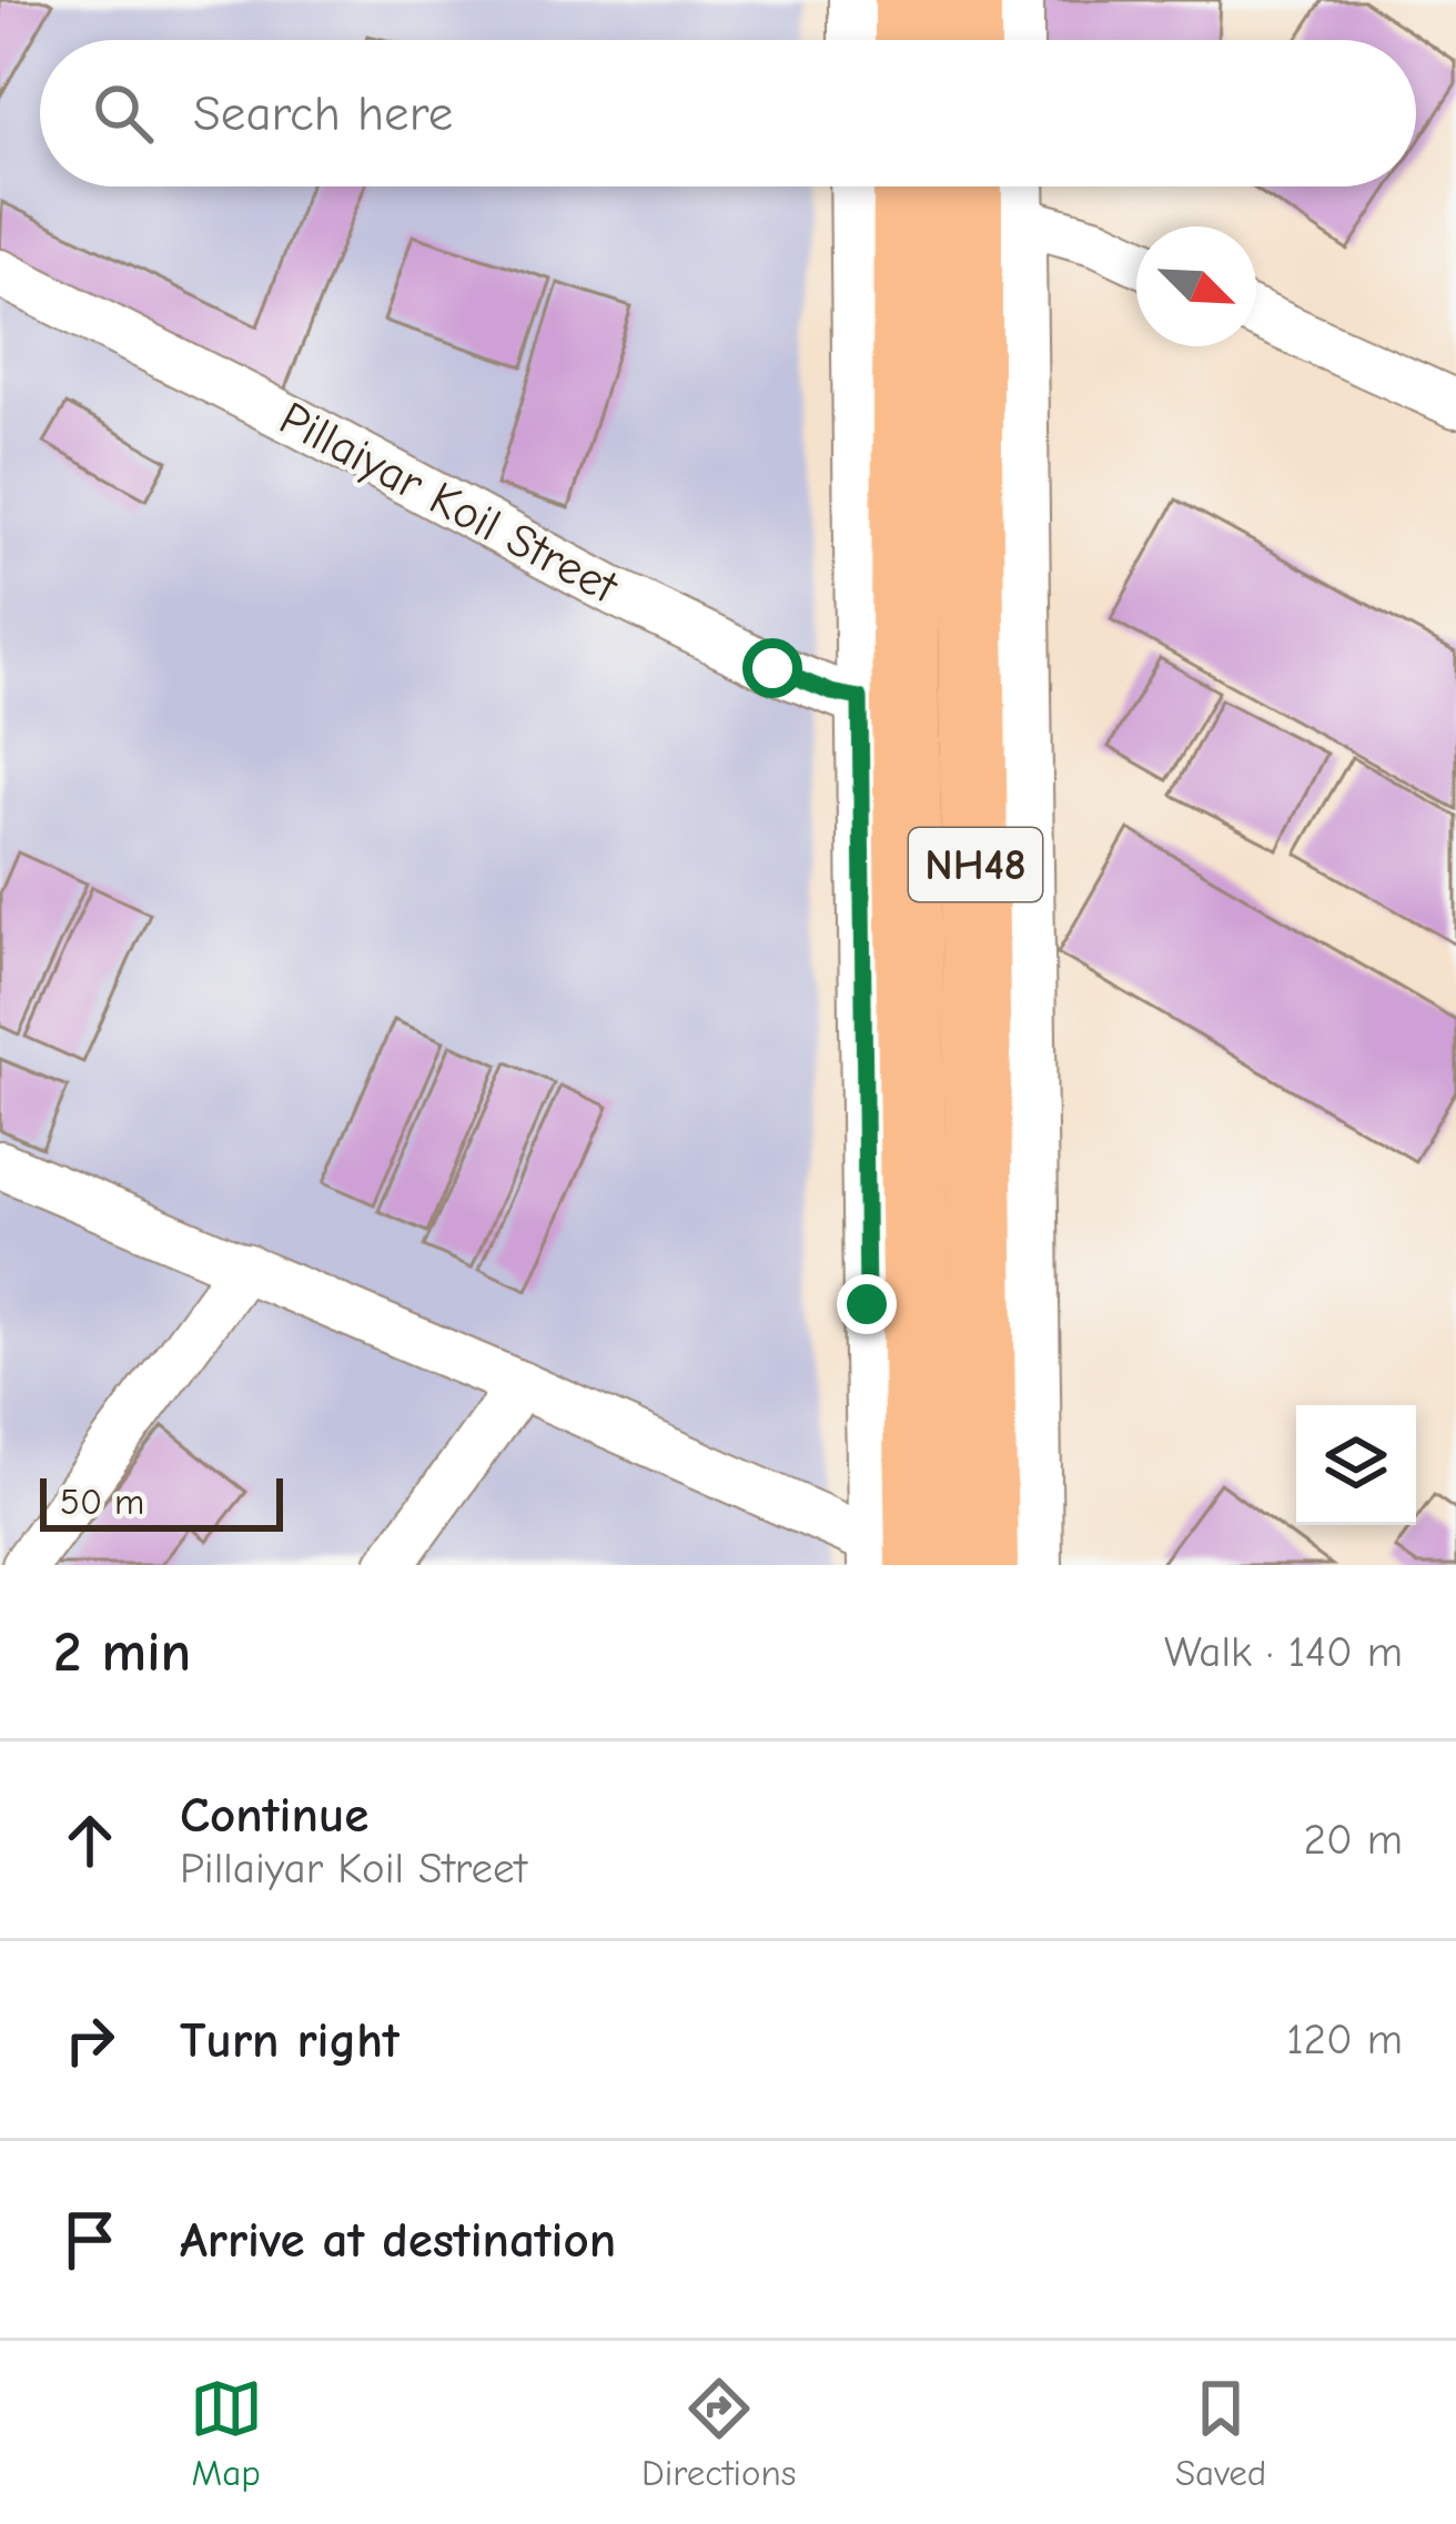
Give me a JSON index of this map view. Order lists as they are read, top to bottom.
{
  "streets": {
    "highway": ["NH48"],
    "street": ["Pillaiyar Koil Street"]
  },
  "crossings": [
    ["Pillaiyar Koil Street", "NH48"]
  ],
  "scale_bar": "50 m",
  "north": "bottom right",
  "page": {
    "search": "Search here",
    "scale": "50 m",
    "heading": ["2 min", "Walk · 140 m"],
    "list": [
      ["Continue", "Pillaiyar Koil Street", "20 m"],
      ["Turn right", "120 m"],
      "Arrive at destination"
    ],
    "nav": ["Map", "Directions", "Saved"]
  }
}
